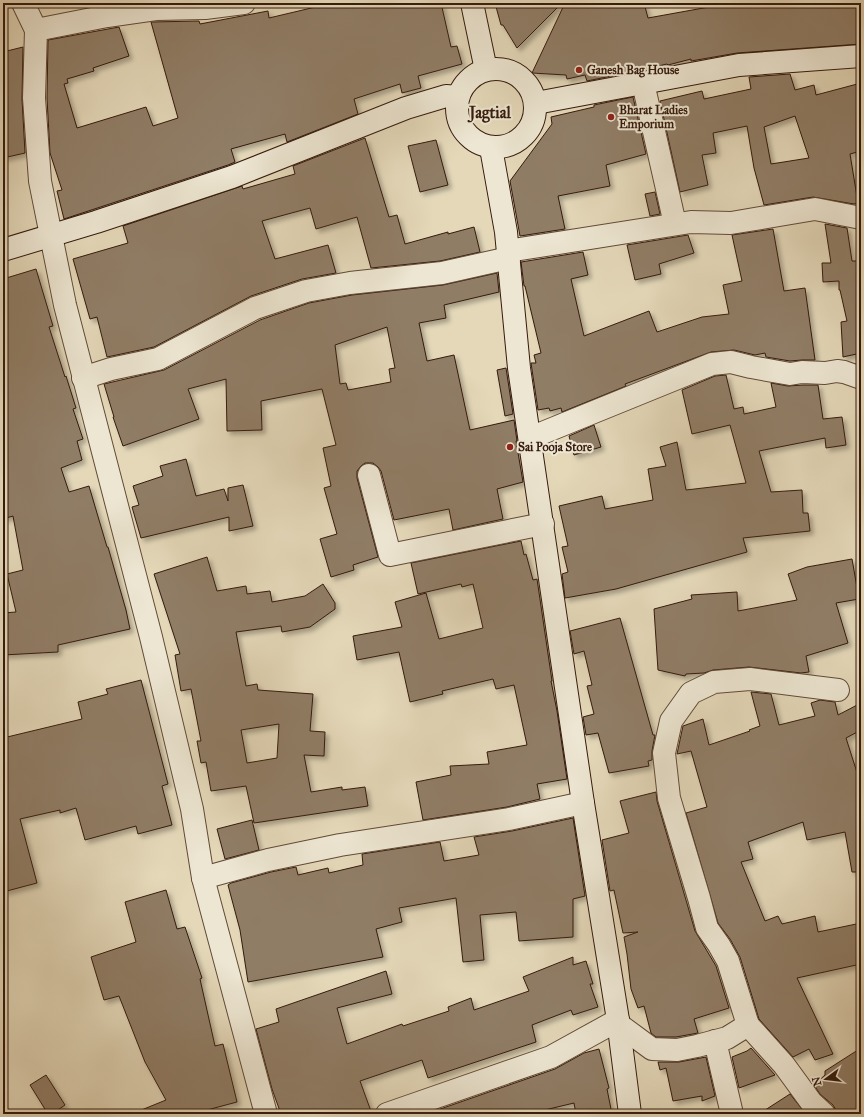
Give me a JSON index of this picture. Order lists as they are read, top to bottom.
{
  "districts": ["Jagtial"],
  "places": ["Ganesh Bag House", "Bharat Ladies Emporium", "Sai Pooja Store"],
  "north": "left"
}
